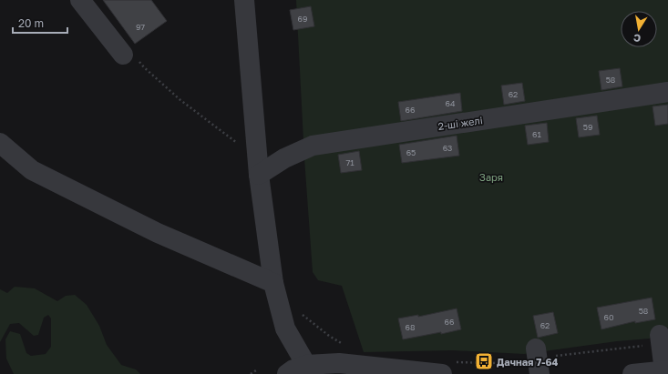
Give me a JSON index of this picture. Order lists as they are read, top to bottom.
{
  "streets": {
    "street": ["2-ші желі"]
  },
  "parks": ["Заря"],
  "places": {
    "bus stop": ["Дачная 7-64"]
  },
  "house_numbers": [
    "69",
    "97",
    "58",
    "62",
    "64",
    "66",
    "59",
    "61",
    "63",
    "65",
    "71",
    "58",
    "60",
    "66",
    "62",
    "68"
  ],
  "scale_bar": "20 m",
  "north": "bottom"
}
